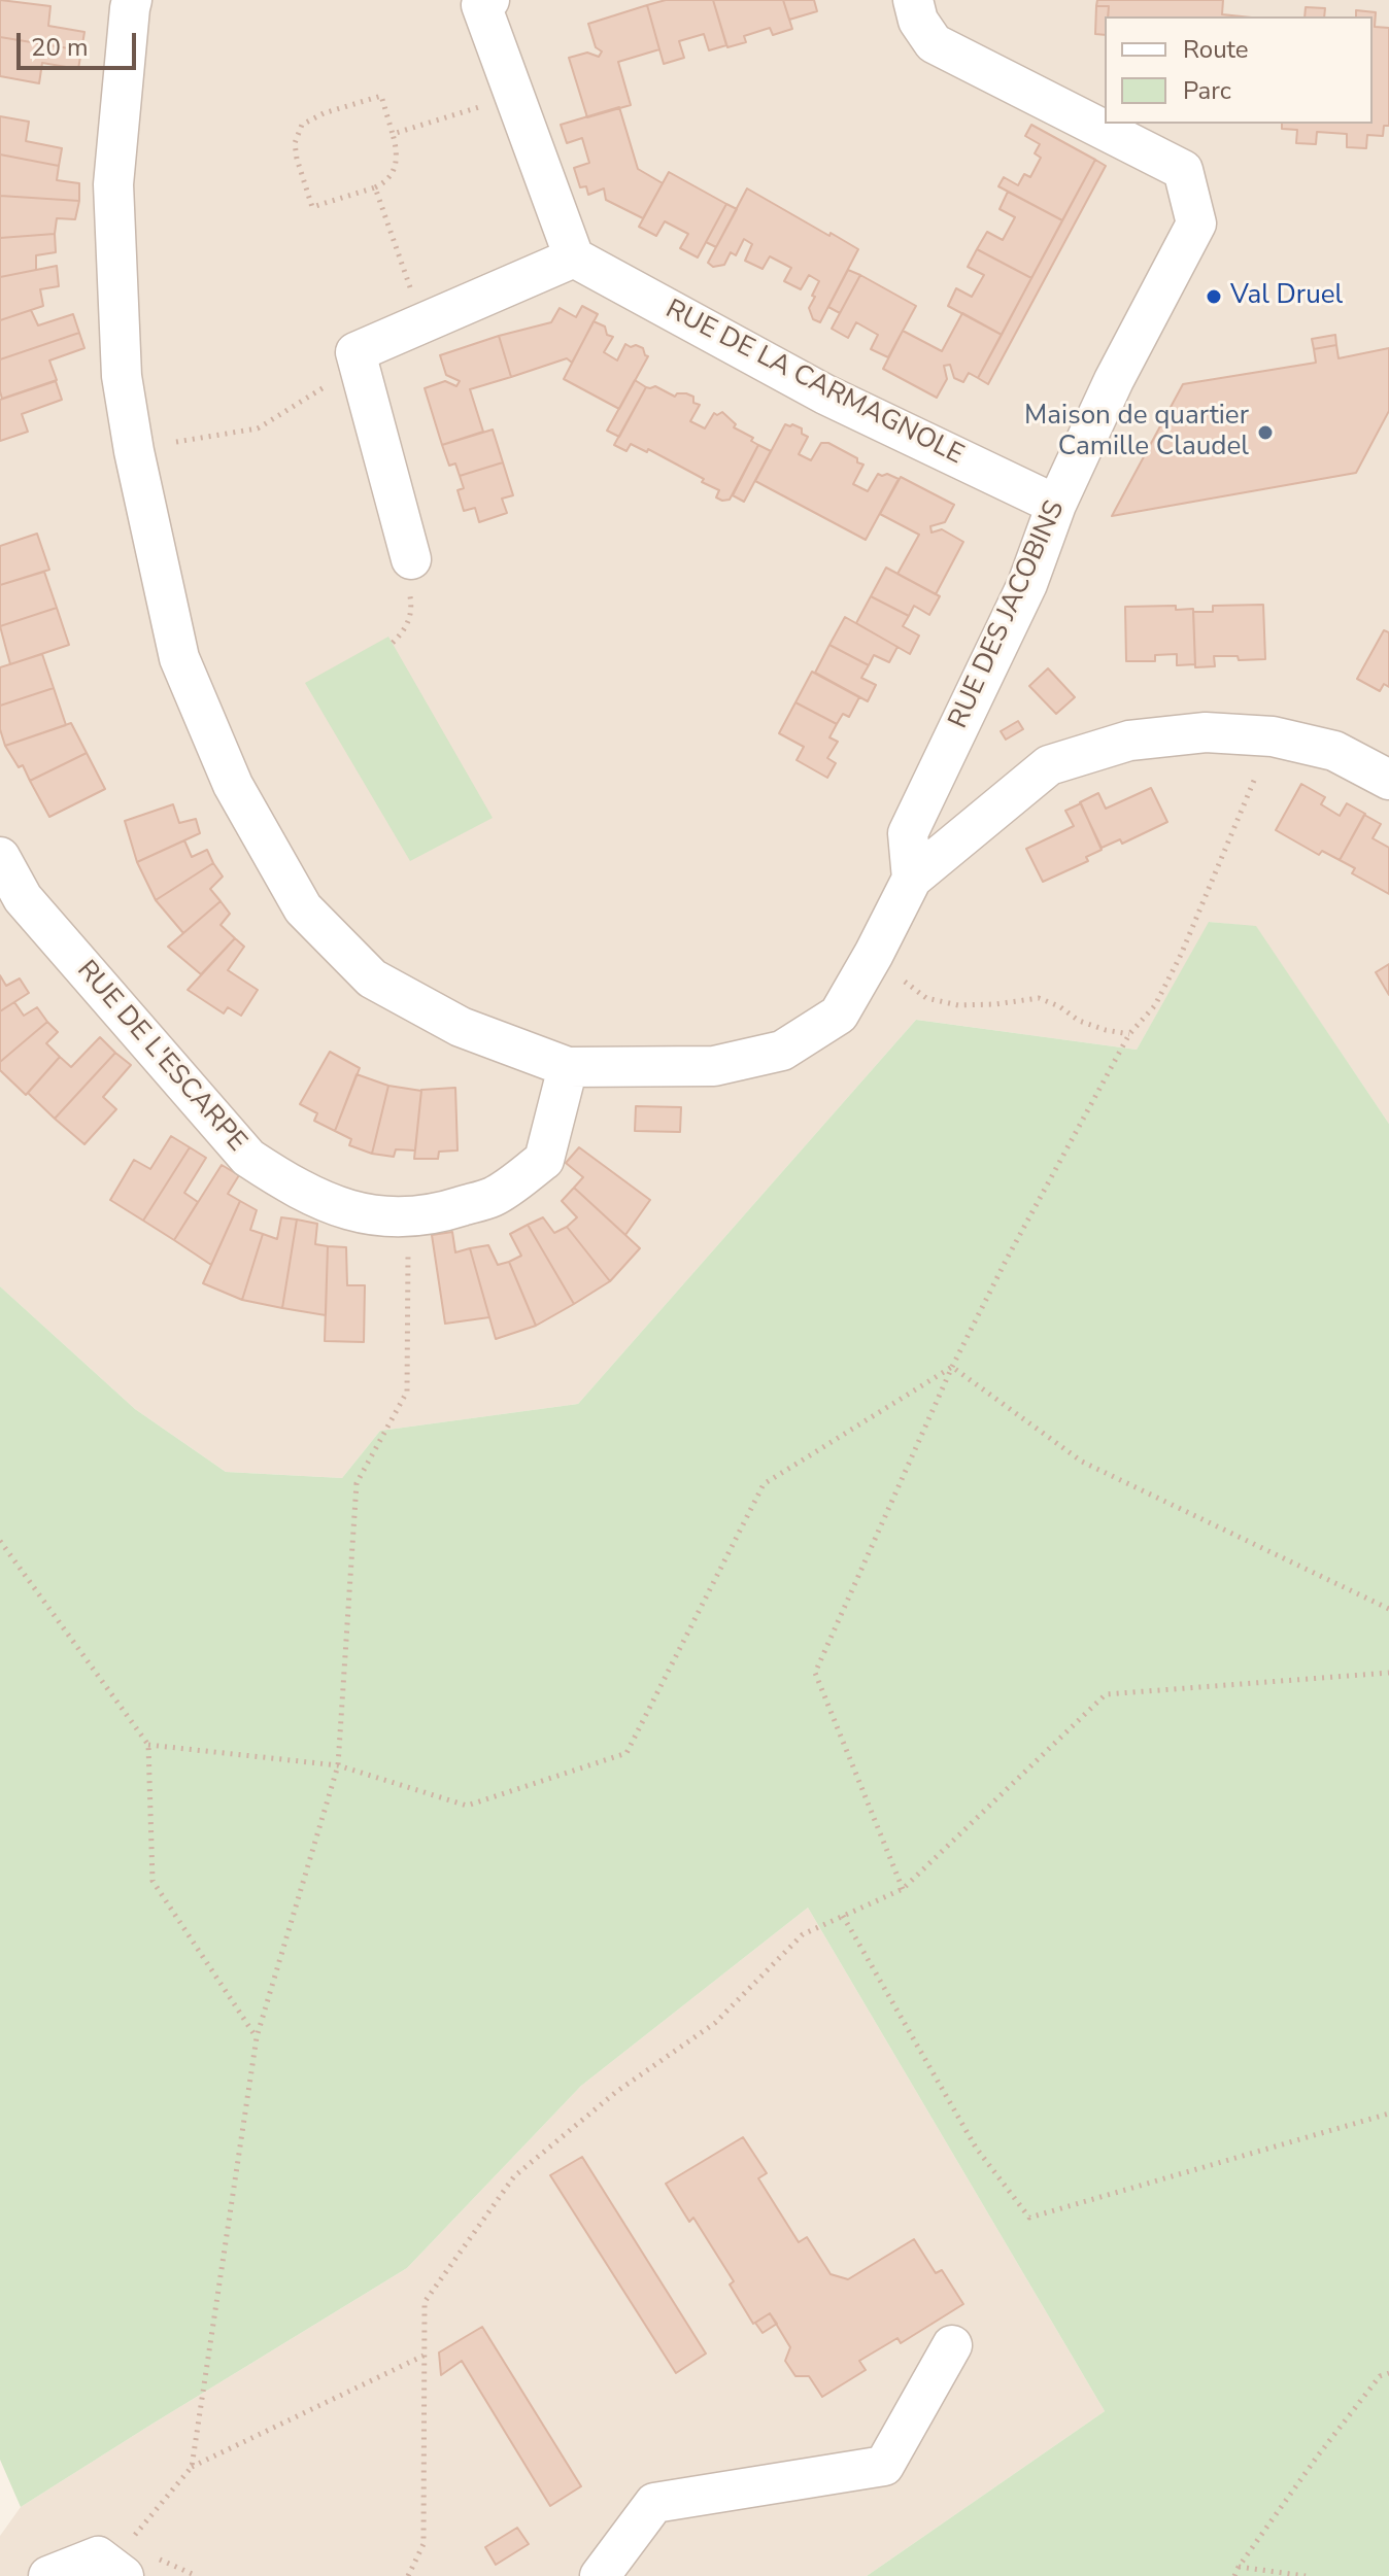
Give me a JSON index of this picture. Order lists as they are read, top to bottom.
{
  "streets": {
    "street": ["RUE DE LA CARMAGNOLE", "RUE DES JACOBINS", "RUE DE L'ESCARPE"]
  },
  "crossings": [
    ["RUE DE LA CARMAGNOLE", "RUE DES JACOBINS"]
  ],
  "places": ["Val Druel", "Maison de quartier Camille Claudel"],
  "legend": ["Route", "Parc"],
  "scale_bar": "20 m"
}
